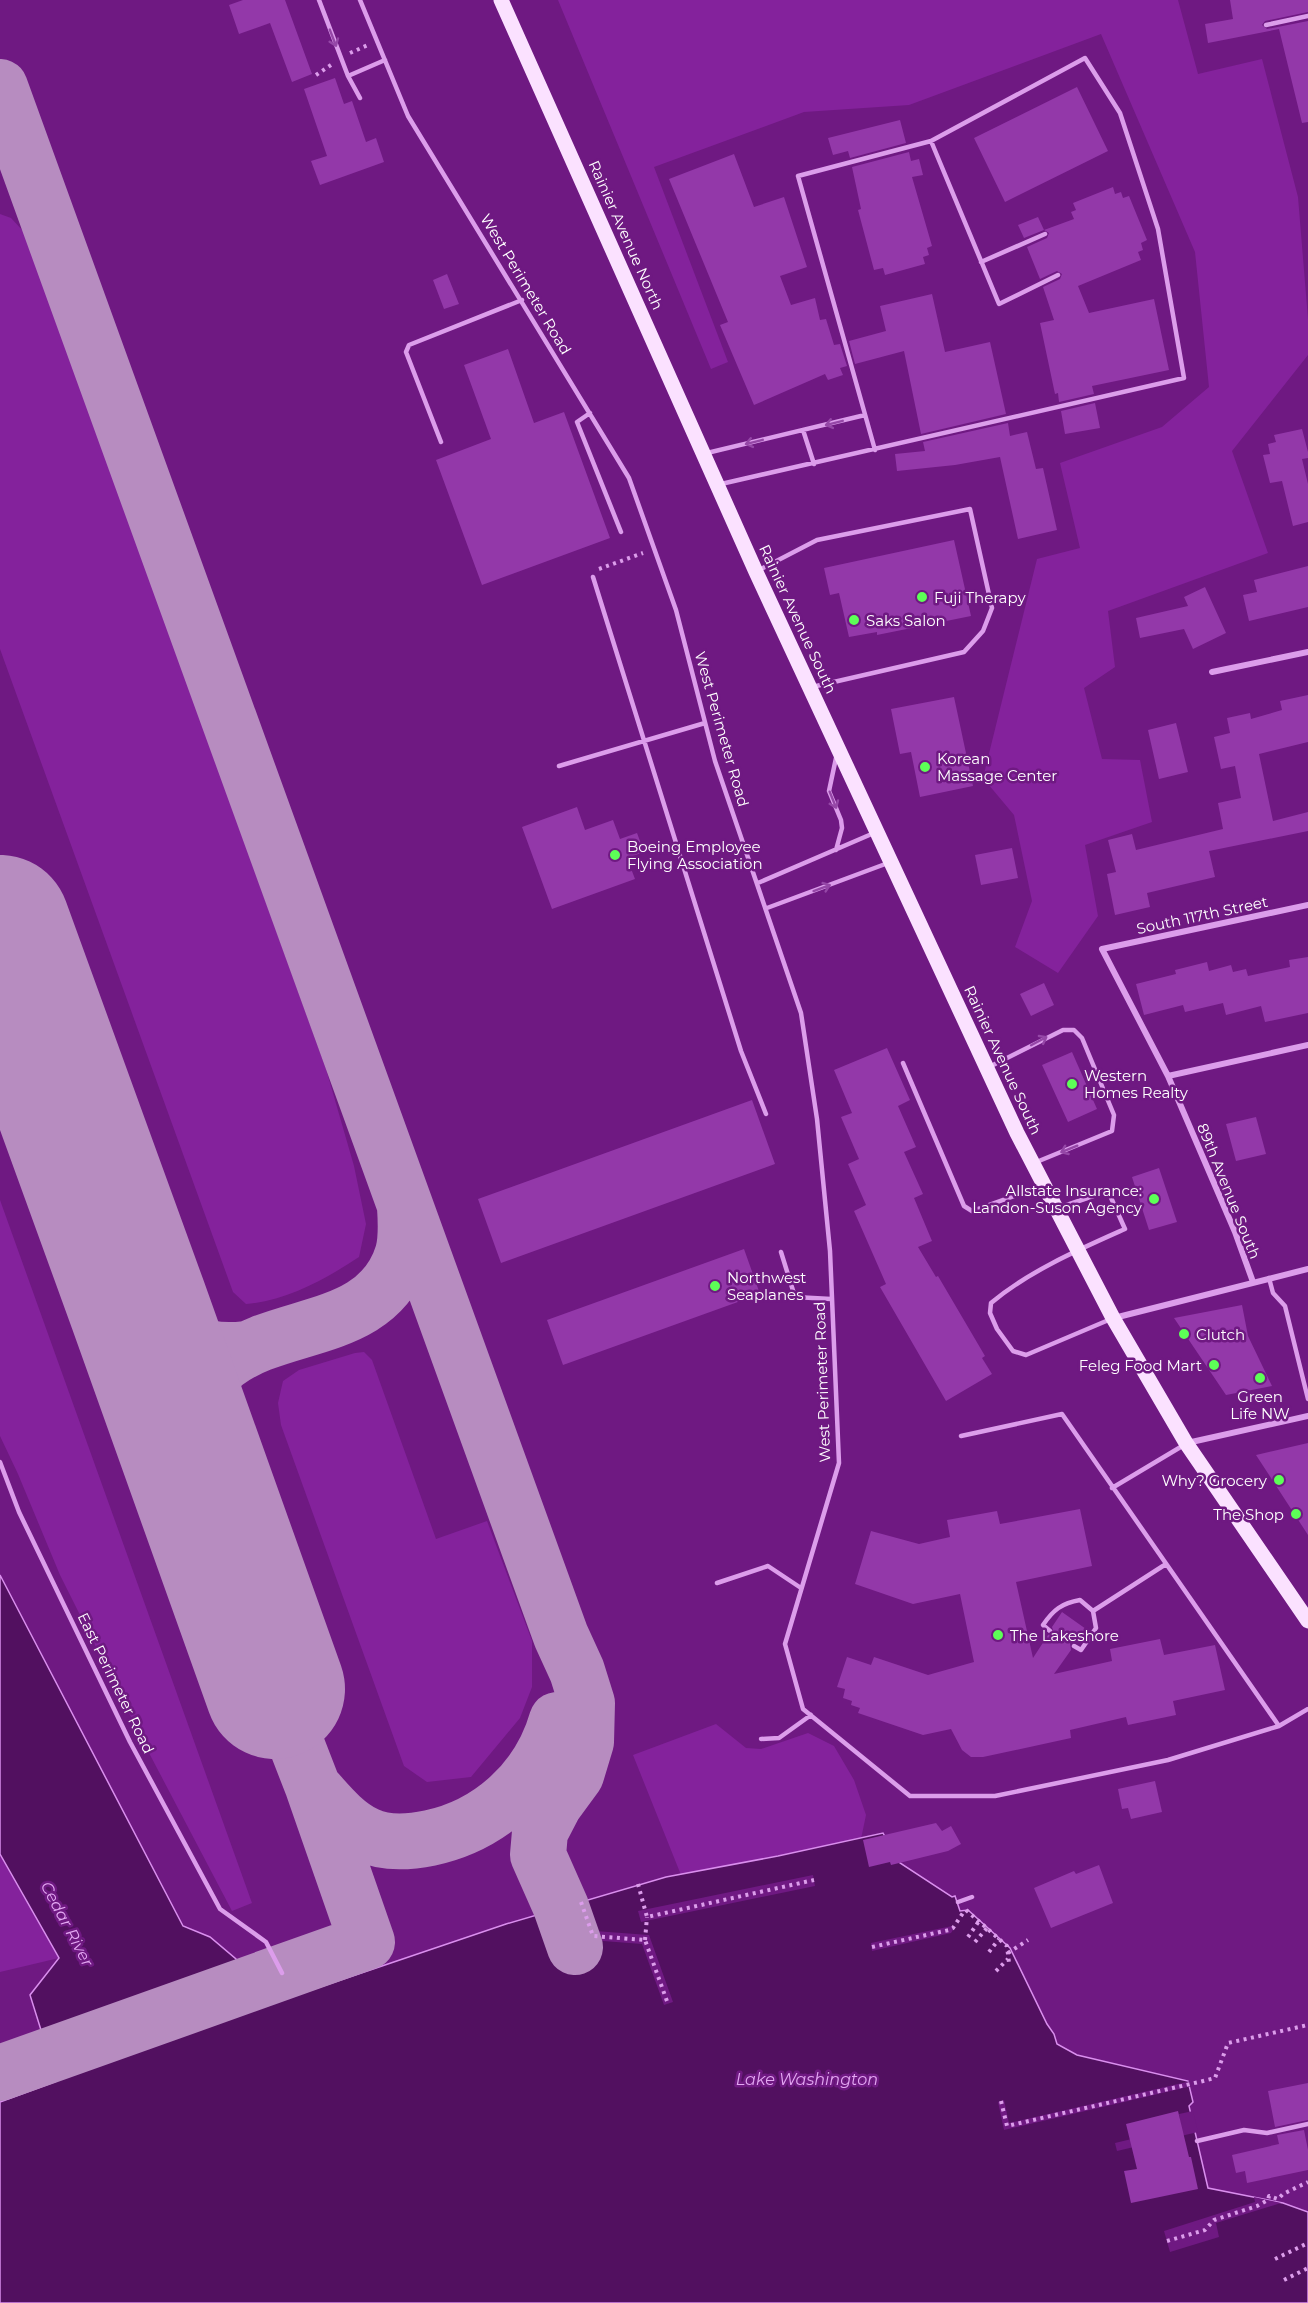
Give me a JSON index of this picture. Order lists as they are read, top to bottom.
{
  "streets": {
    "main road": ["Rainier Avenue North", "Rainier Avenue South"],
    "street": ["South 117th Street", "89th Avenue South"],
    "lane": ["West Perimeter Road", "East Perimeter Road"]
  },
  "crossings": [
    ["Rainier Avenue North", "Rainier Avenue South"],
    ["South 117th Street", "89th Avenue South"]
  ],
  "water": ["Cedar River", "Lake Washington"],
  "places": [
    "Fuji Therapy",
    "Saks Salon",
    "Korean Massage Center",
    "Boeing Employee Flying Association",
    "Western Homes Realty",
    "Allstate Insurance: Landon-Suson Agency",
    "Northwest Seaplanes",
    "Clutch",
    "Feleg Food Mart",
    "Green Life NW",
    "Why? Grocery",
    "The Shop",
    "The Lakeshore"
  ]
}
